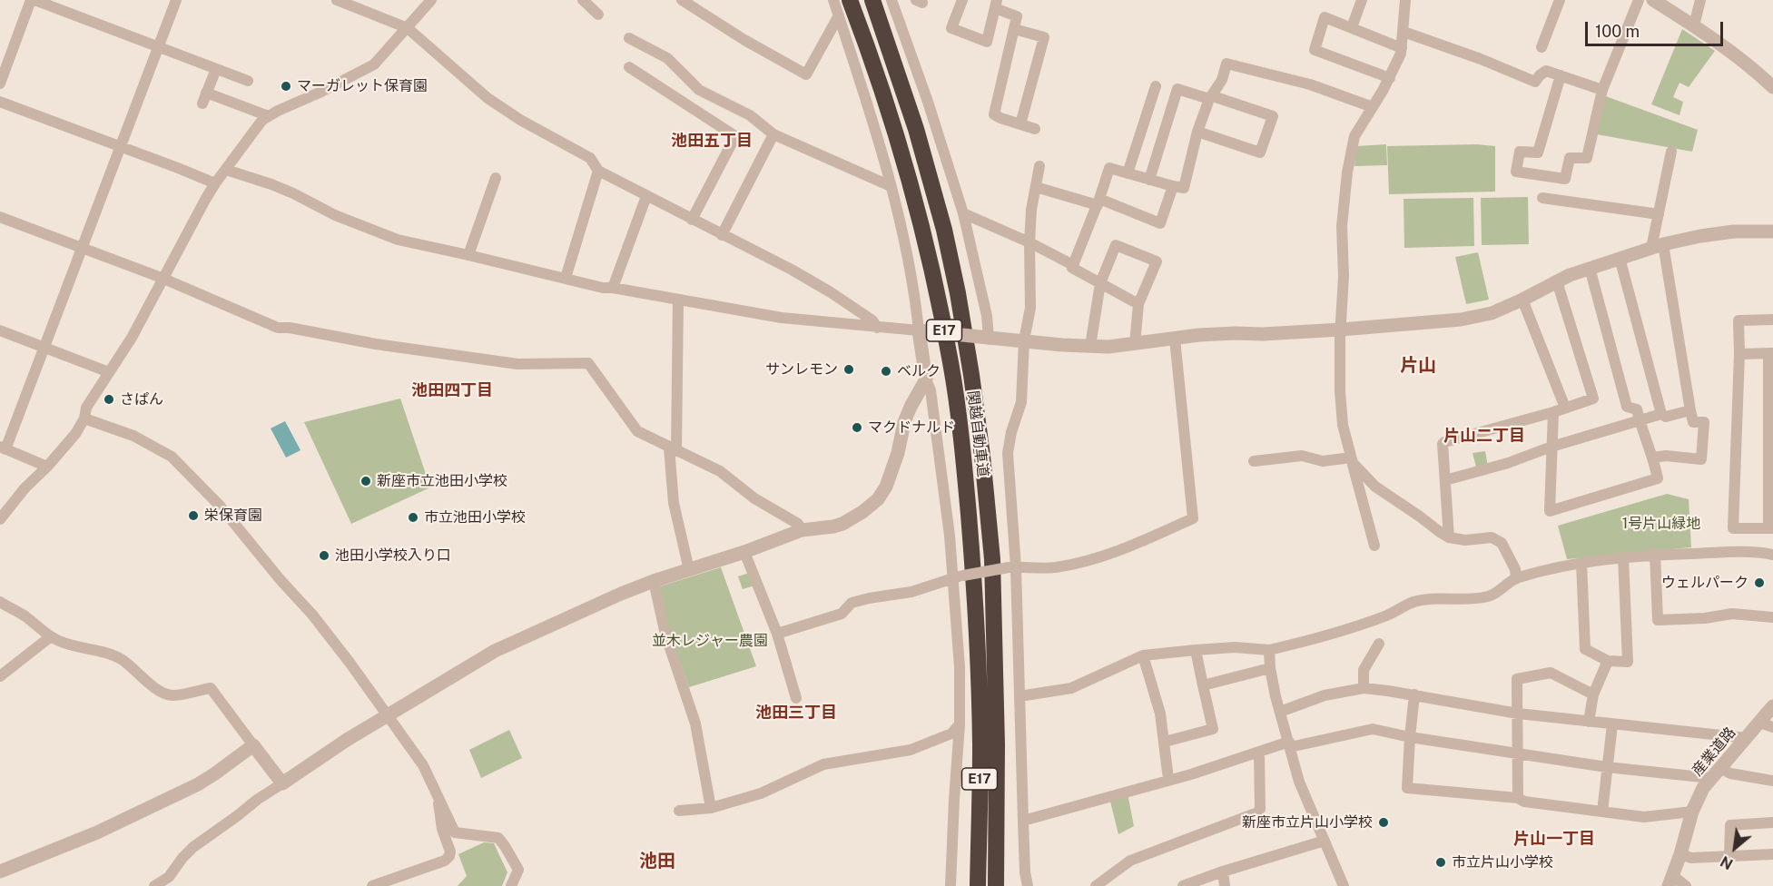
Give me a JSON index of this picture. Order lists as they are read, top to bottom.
{
  "streets": {
    "highway": ["E17", "関越自動車道"],
    "street": ["産業道路"]
  },
  "districts": [
    "池田五丁目",
    "片山",
    "池田四丁目",
    "片山二丁目",
    "池田三丁目",
    "片山一丁目",
    "池田"
  ],
  "parks": ["1号片山緑地", "並木レジャー農園"],
  "places": [
    "マーガレット保育園",
    "サンレモン",
    "ベルク",
    "さぱん",
    "マクドナルド",
    "新座市立池田小学校",
    "栄保育園",
    "市立池田小学校",
    "池田小学校入り口",
    "ウェルパーク",
    "新座市立片山小学校",
    "市立片山小学校"
  ],
  "scale_bar": "100 m",
  "north": "bottom left"
}
